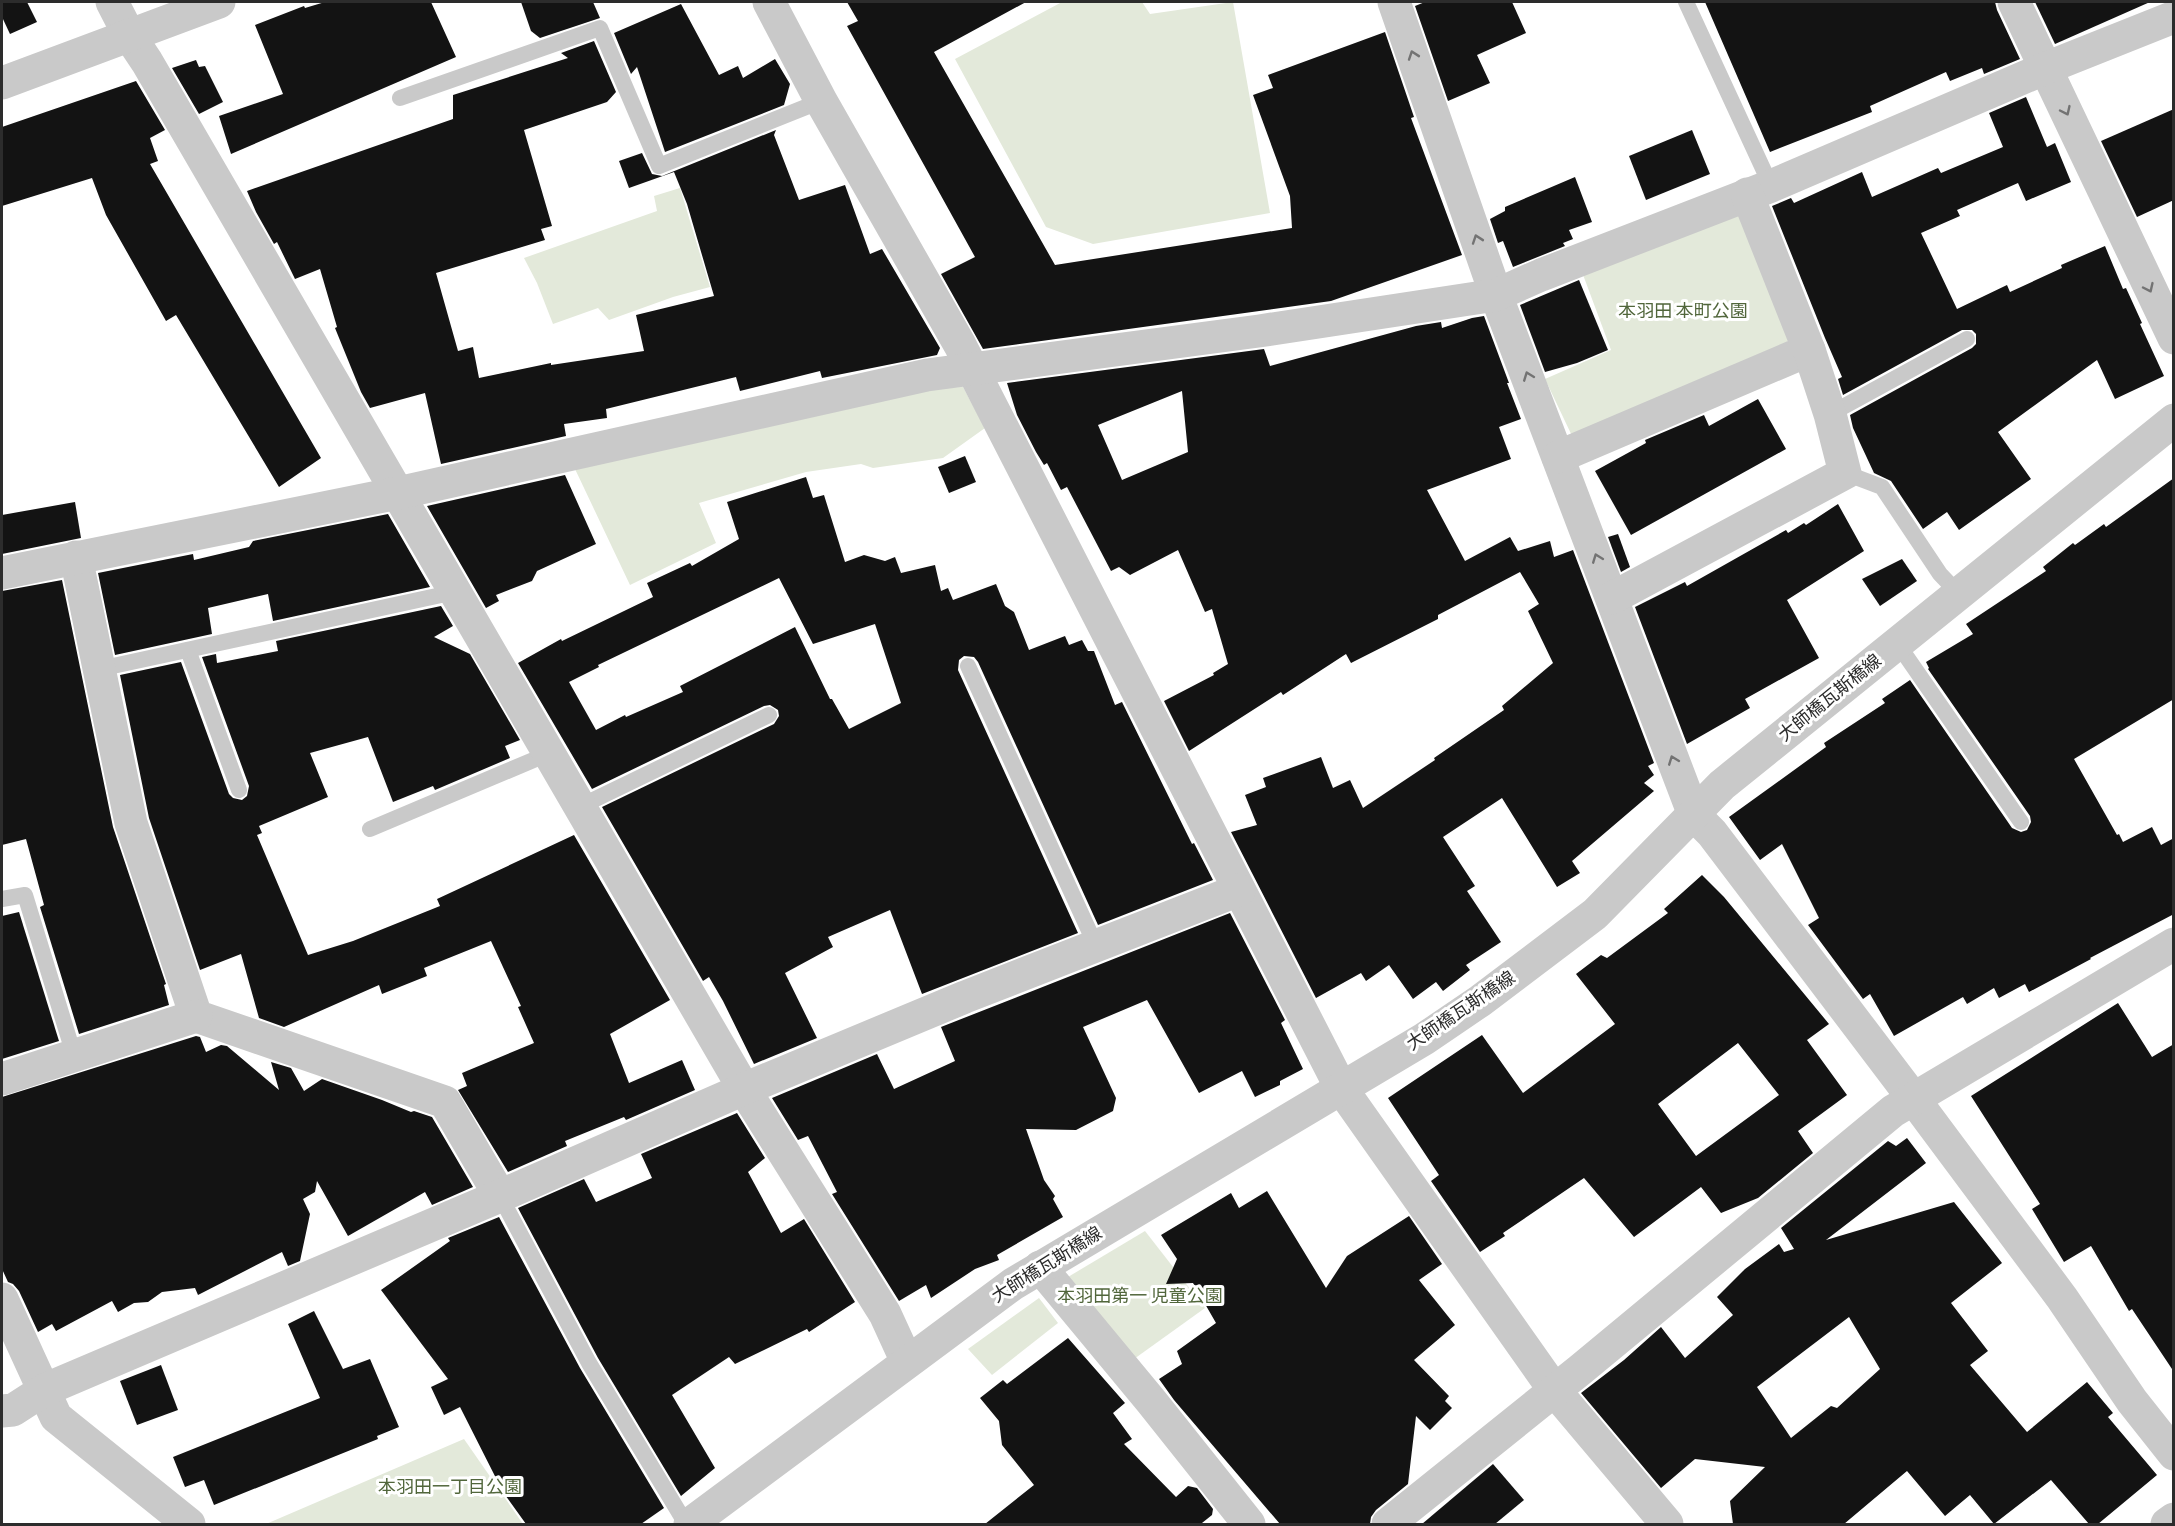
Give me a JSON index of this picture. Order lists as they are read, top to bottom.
{
  "streets": {
    "street": ["大師橋瓦斯橋線"]
  },
  "parks": ["本羽田 本町公園", "本羽田第一 児童公園", "本羽田一丁目公園"]
}
